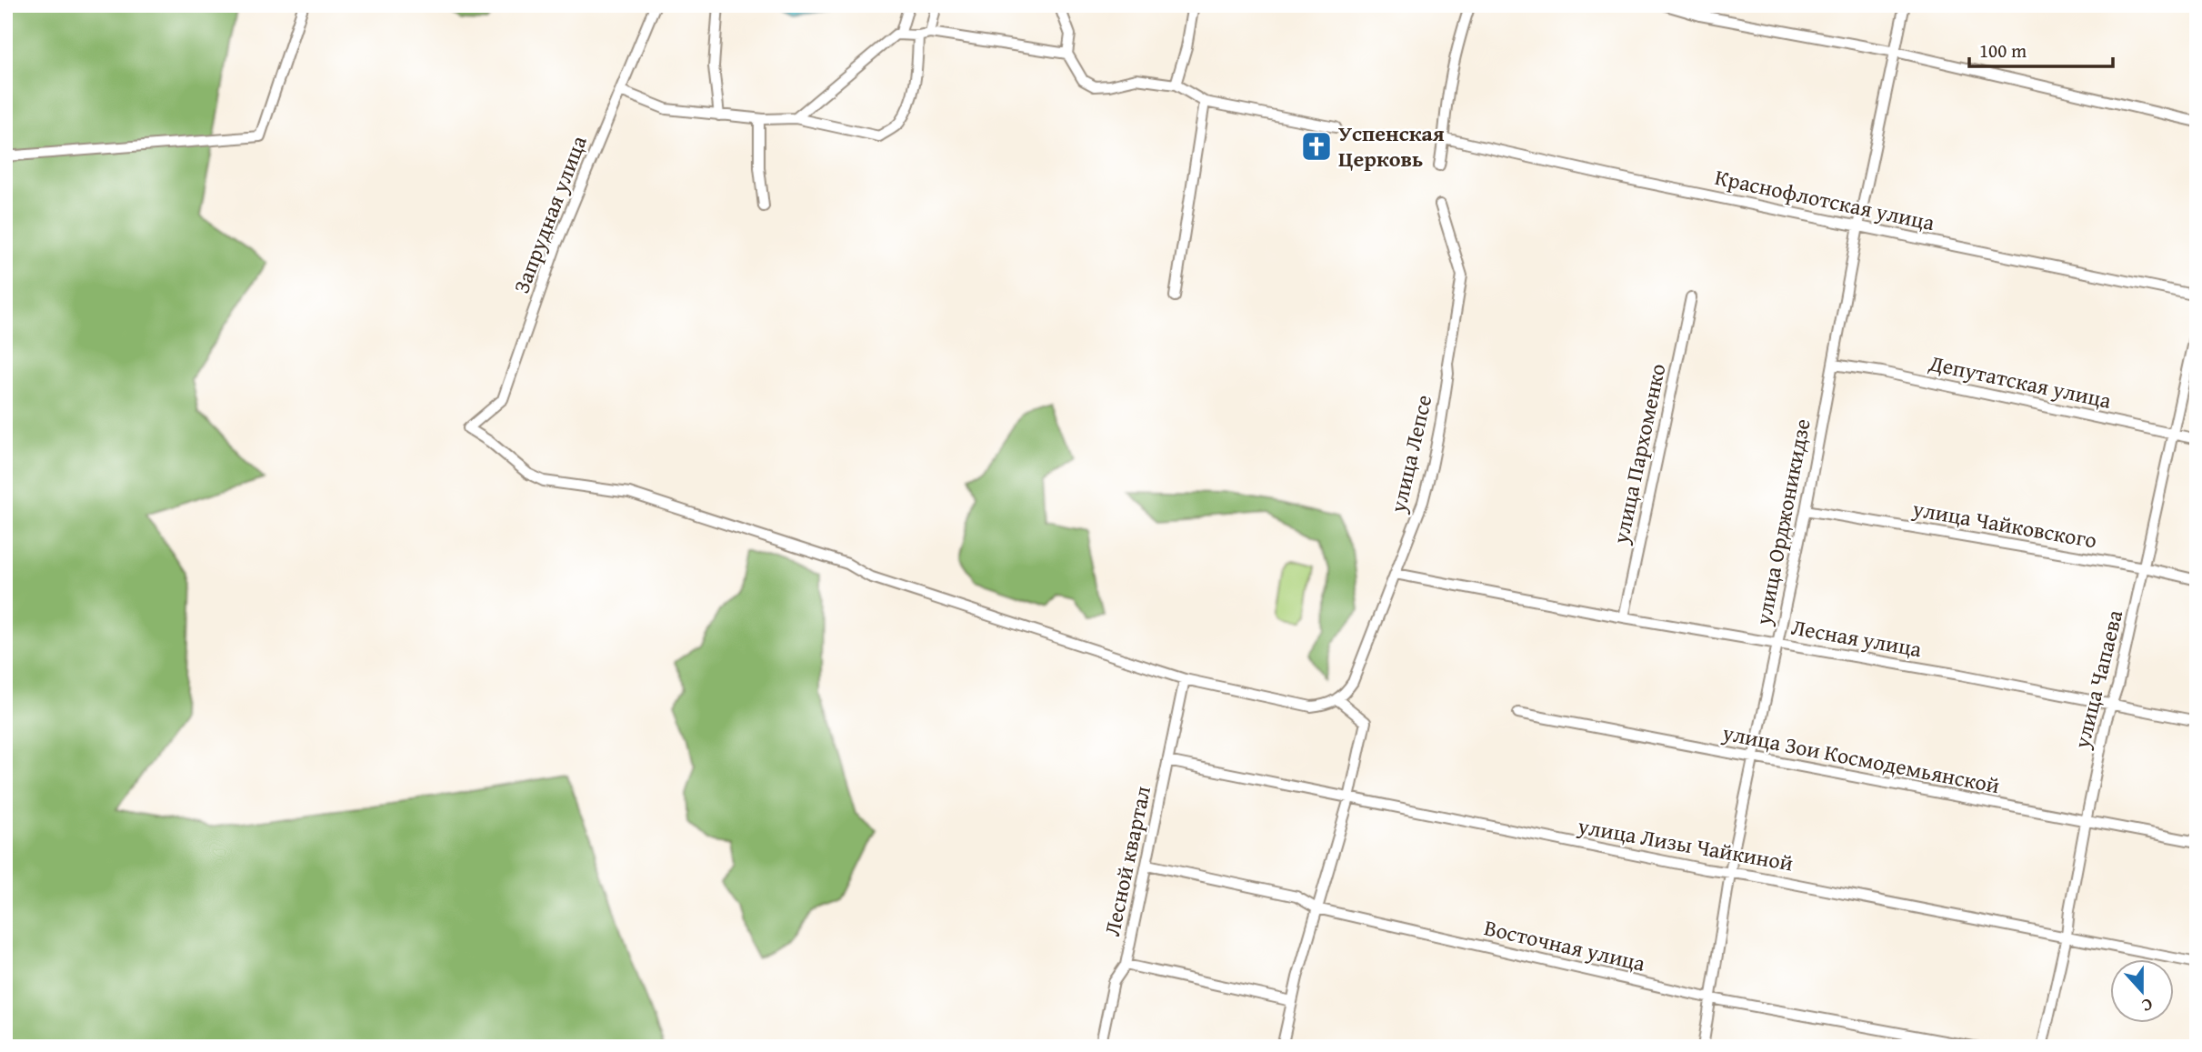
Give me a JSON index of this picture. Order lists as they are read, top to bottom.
{
  "streets": {
    "street": [
      "Краснофлотская улица",
      "Запрудная улица",
      "Депутатская улица",
      "улица Лепсе",
      "улица Пархоменко",
      "улица Орджоникидзе",
      "улица Чайковского",
      "Лесная улица",
      "улица Чапаева",
      "улица Зои Космодемьянской",
      "улица Лизы Чайкиной",
      "Лесной квартал",
      "Восточная улица"
    ]
  },
  "crossings": [
    ["Краснофлотская улица", "улица Орджоникидзе"],
    ["Запрудная улица", "Лесной квартал"],
    ["Депутатская улица", "улица Орджоникидзе"],
    ["Депутатская улица", "улица Чапаева"],
    ["улица Лепсе", "Лесная улица"],
    ["улица Пархоменко", "Лесная улица"],
    ["улица Орджоникидзе", "улица Чайковского"],
    ["улица Орджоникидзе", "Лесная улица"],
    ["улица Орджоникидзе", "улица Зои Космодемьянской"],
    ["улица Орджоникидзе", "улица Лизы Чайкиной"],
    ["улица Орджоникидзе", "Восточная улица"],
    ["улица Чайковского", "улица Чапаева"],
    ["Лесная улица", "улица Чапаева"],
    ["улица Чапаева", "улица Зои Космодемьянской"],
    ["улица Чапаева", "улица Лизы Чайкиной"],
    ["улица Лизы Чайкиной", "Лесной квартал"],
    ["Лесной квартал", "Восточная улица"]
  ],
  "places": {
    "church": ["Успенская Церковь"]
  },
  "scale_bar": "100 m",
  "north": "bottom"
}
